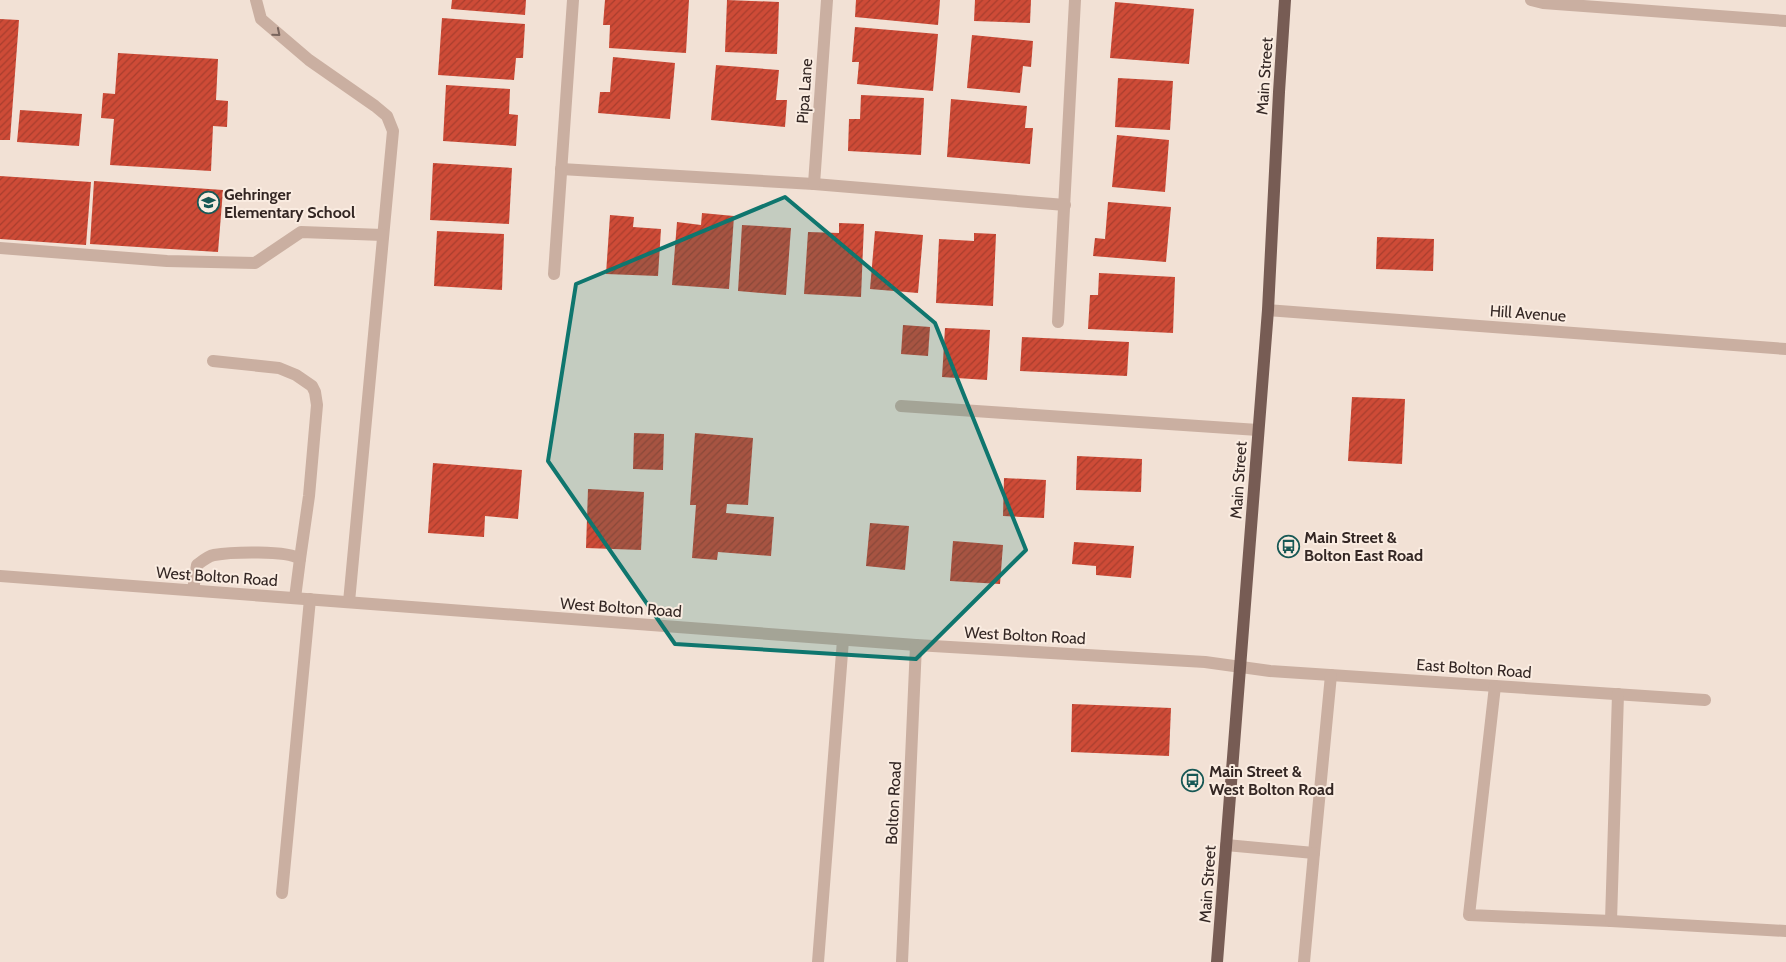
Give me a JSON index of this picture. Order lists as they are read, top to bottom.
{
  "streets": {
    "main road": ["Main Street"],
    "street": [
      "Pipa Lane",
      "Hill Avenue",
      "West Bolton Road",
      "East Bolton Road",
      "Bolton Road"
    ]
  },
  "crossings": [
    ["Main Street", "Hill Avenue"],
    ["Main Street", "West Bolton Road"],
    ["Main Street", "East Bolton Road"],
    ["West Bolton Road", "East Bolton Road"],
    ["West Bolton Road", "Bolton Road"]
  ],
  "places": {
    "school or university": ["Gehringer Elementary School"],
    "bus stop": ["Main Street & Bolton East Road", "Main Street & West Bolton Road"]
  }
}
